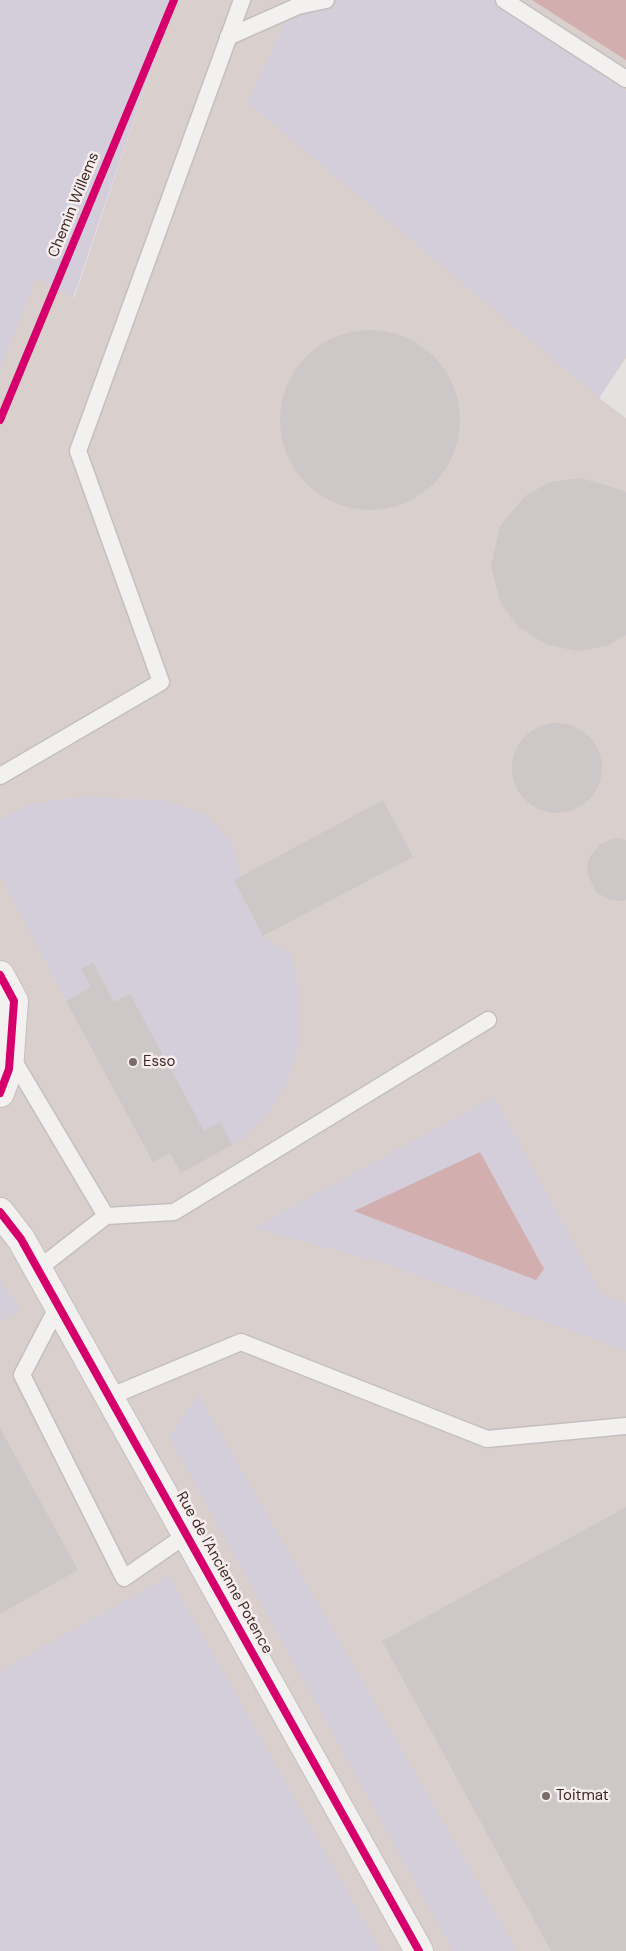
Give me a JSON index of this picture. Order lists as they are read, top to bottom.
{
  "streets": {
    "street": ["Rue de l'Ancienne Potence"],
    "cycle path": ["Chemin Willems"]
  },
  "places": ["Esso", "Toitmat"]
}
